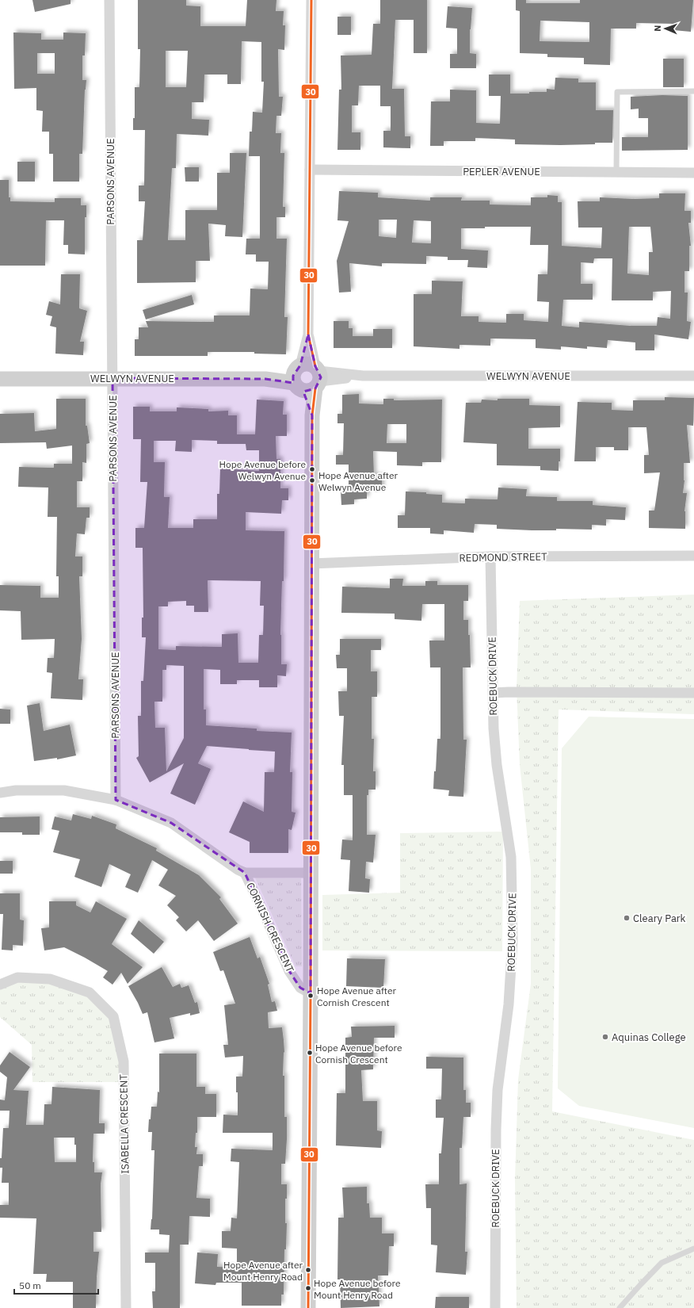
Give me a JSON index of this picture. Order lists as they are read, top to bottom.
{
  "streets": {
    "street": [
      "PEPLER AVENUE",
      "PARSONS AVENUE",
      "WELWYN AVENUE",
      "REDMOND STREET",
      "ROEBUCK DRIVE",
      "CORNISH CRESCENT",
      "ISABELLA CRESCENT"
    ]
  },
  "crossings": [
    ["PARSONS AVENUE", "WELWYN AVENUE"],
    ["PARSONS AVENUE", "CORNISH CRESCENT"],
    ["REDMOND STREET", "ROEBUCK DRIVE"]
  ],
  "places": [
    "Hope Avenue before Welwyn Avenue",
    "Hope Avenue after Welwyn Avenue",
    "Cleary Park",
    "Hope Avenue after Cornish Crescent",
    "Aquinas College",
    "Hope Avenue before Cornish Crescent",
    "Hope Avenue after Mount Henry Road",
    "Hope Avenue before Mount Henry Road"
  ],
  "lines": ["transit line 30"],
  "scale_bar": "50 m",
  "north": "left"
}
